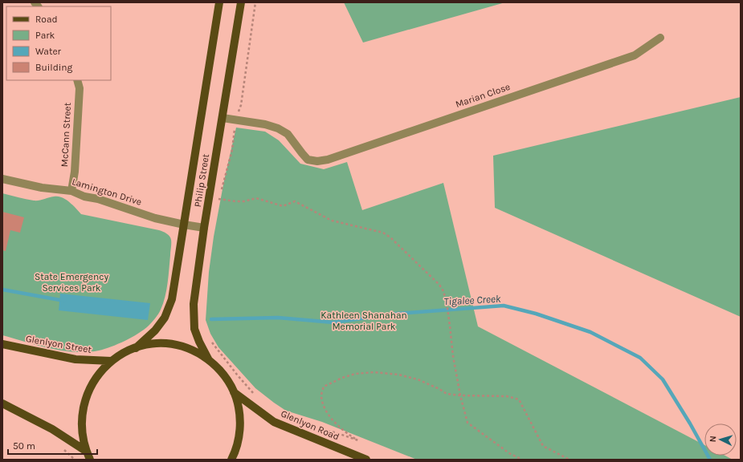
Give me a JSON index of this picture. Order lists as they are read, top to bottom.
{
  "streets": {
    "main road": ["Philip Street", "Glenlyon Street", "Glenlyon Road"],
    "street": ["Marian Close", "McCann Street", "Lamington Drive"]
  },
  "crossings": [
    ["Marian Close", "Philip Street"],
    ["McCann Street", "Lamington Drive"],
    ["Philip Street", "Lamington Drive"]
  ],
  "water": ["Tigalee Creek"],
  "parks": ["State Emergency Services Park", "Kathleen Shanahan Memorial Park"],
  "legend": [
    "Road",
    "Park",
    "Water",
    "Building"
  ],
  "scale_bar": "50 m",
  "north": "left"
}
